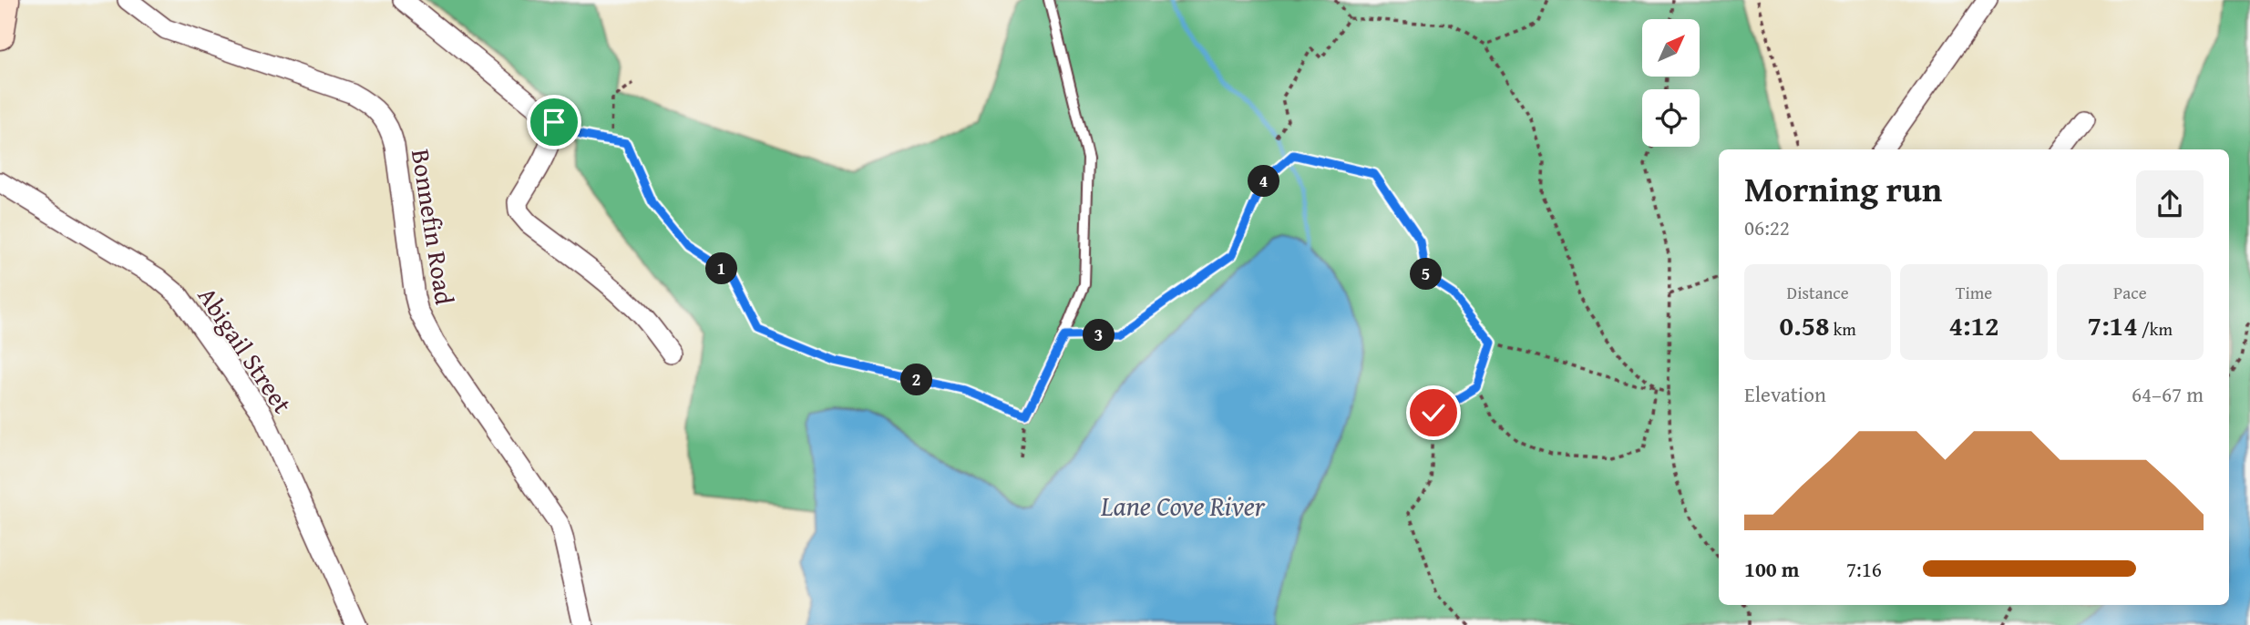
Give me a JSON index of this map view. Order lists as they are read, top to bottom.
{
  "streets": {
    "street": ["Bonnefin Road", "Abigail Street"]
  },
  "water": ["Lane Cove River"],
  "north": "top right",
  "page": {
    "heading": ["Morning run", "06:22"],
    "pins": [
      "4",
      "1",
      "5",
      "3",
      "2"
    ],
    "stats": [
      ["Distance", "0.58 km"],
      ["Time", "4:12"],
      ["Pace", "7:14 /km"]
    ],
    "chart": ["Elevation", "64–67 m"],
    "list": [
      {
        "name": "100 m",
        "note": "7:16"
      }
    ]
  }
}
